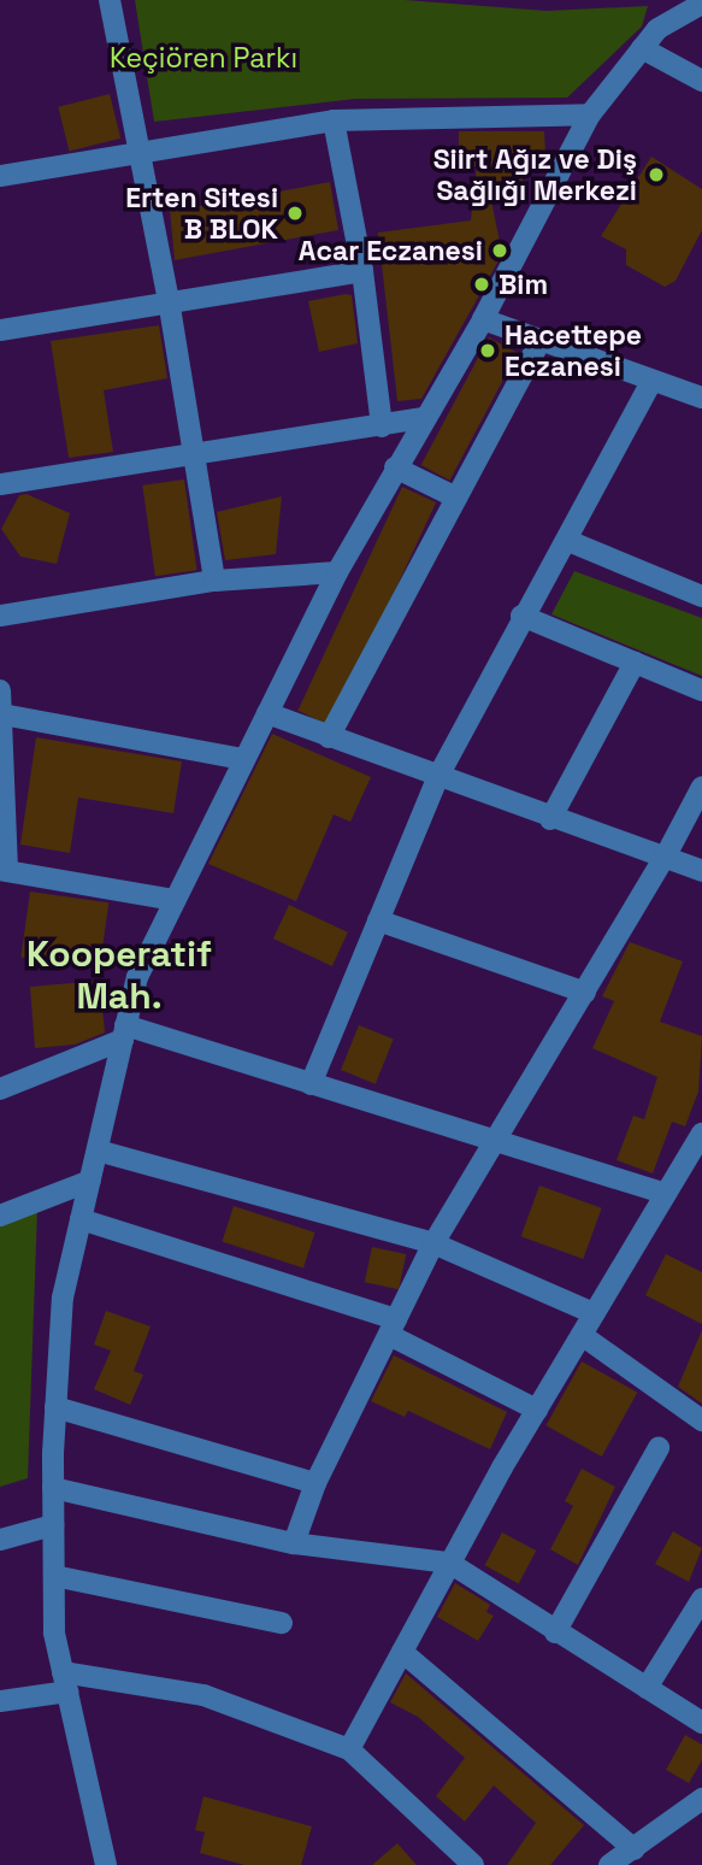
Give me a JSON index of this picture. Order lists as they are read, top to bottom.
{
  "districts": ["Kooperatif Mah."],
  "parks": ["Keçiören Parkı"],
  "places": [
    "Siirt Ağız ve Diş Sağlığı Merkezi",
    "Erten Sitesi B BLOK",
    "Acar Eczanesi",
    "Bim",
    "Hacettepe Eczanesi"
  ]
}
